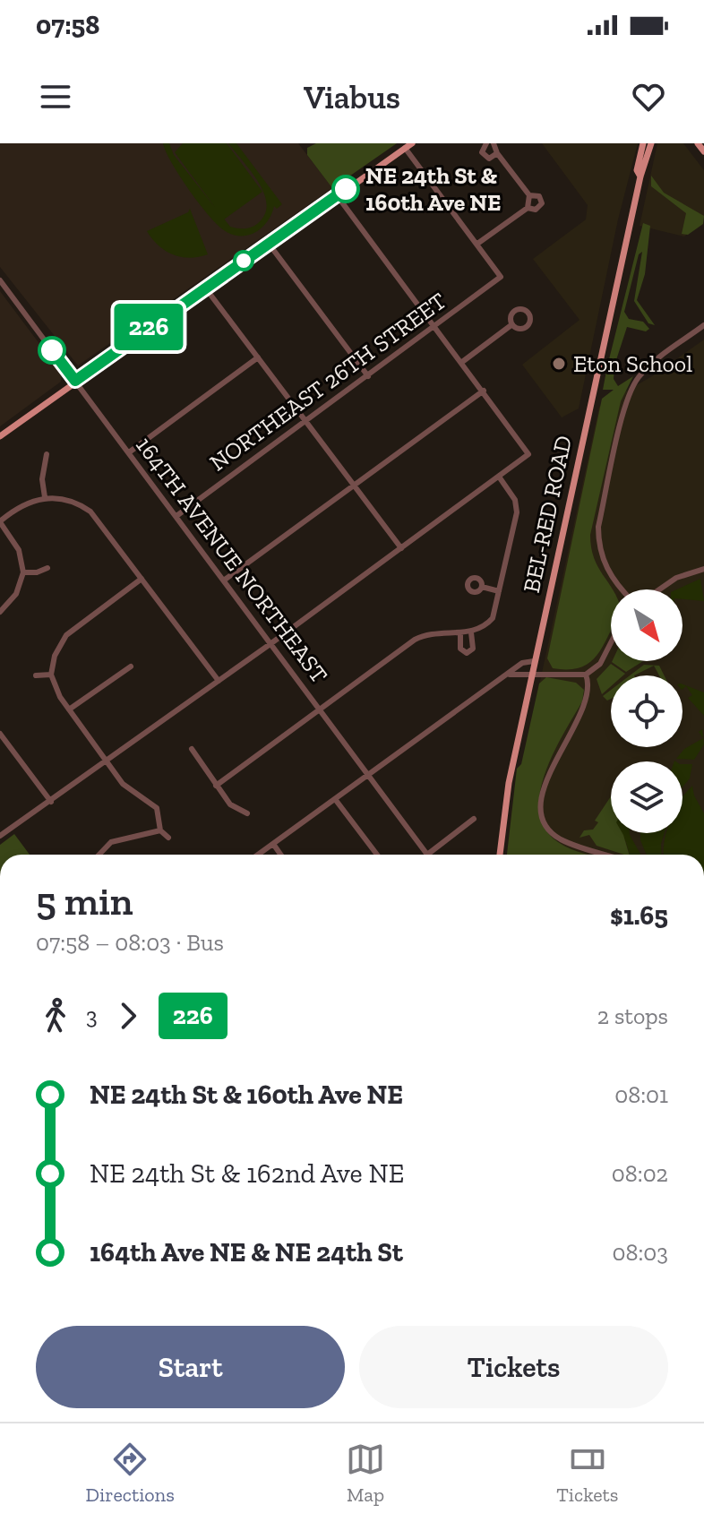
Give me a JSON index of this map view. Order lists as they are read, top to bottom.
{
  "streets": {
    "main road": ["BEL-RED ROAD"],
    "street": ["NORTHEAST 26TH STREET", "164TH AVENUE NORTHEAST"]
  },
  "crossings": [
    ["NORTHEAST 26TH STREET", "164TH AVENUE NORTHEAST"]
  ],
  "places": ["NE 24th St & 160th Ave NE", "Eton School"],
  "lines": ["bus line 226"],
  "north": "bottom right",
  "page": {
    "status": "07:58",
    "header": "Viabus",
    "on_map": "226",
    "heading": ["5 min", "07:58 – 08:03 · Bus", "$1.65"],
    "legs": ["3", "226", "2 stops"],
    "list": [
      {
        "name": "NE 24th St & 160th Ave NE",
        "value": "08:01"
      },
      {
        "name": "NE 24th St & 162nd Ave NE",
        "value": "08:02"
      },
      {
        "name": "164th Ave NE & NE 24th St",
        "value": "08:03"
      }
    ],
    "buttons": ["Start", "Tickets"],
    "tabs": ["Directions", "Map", "Tickets"]
  }
}
